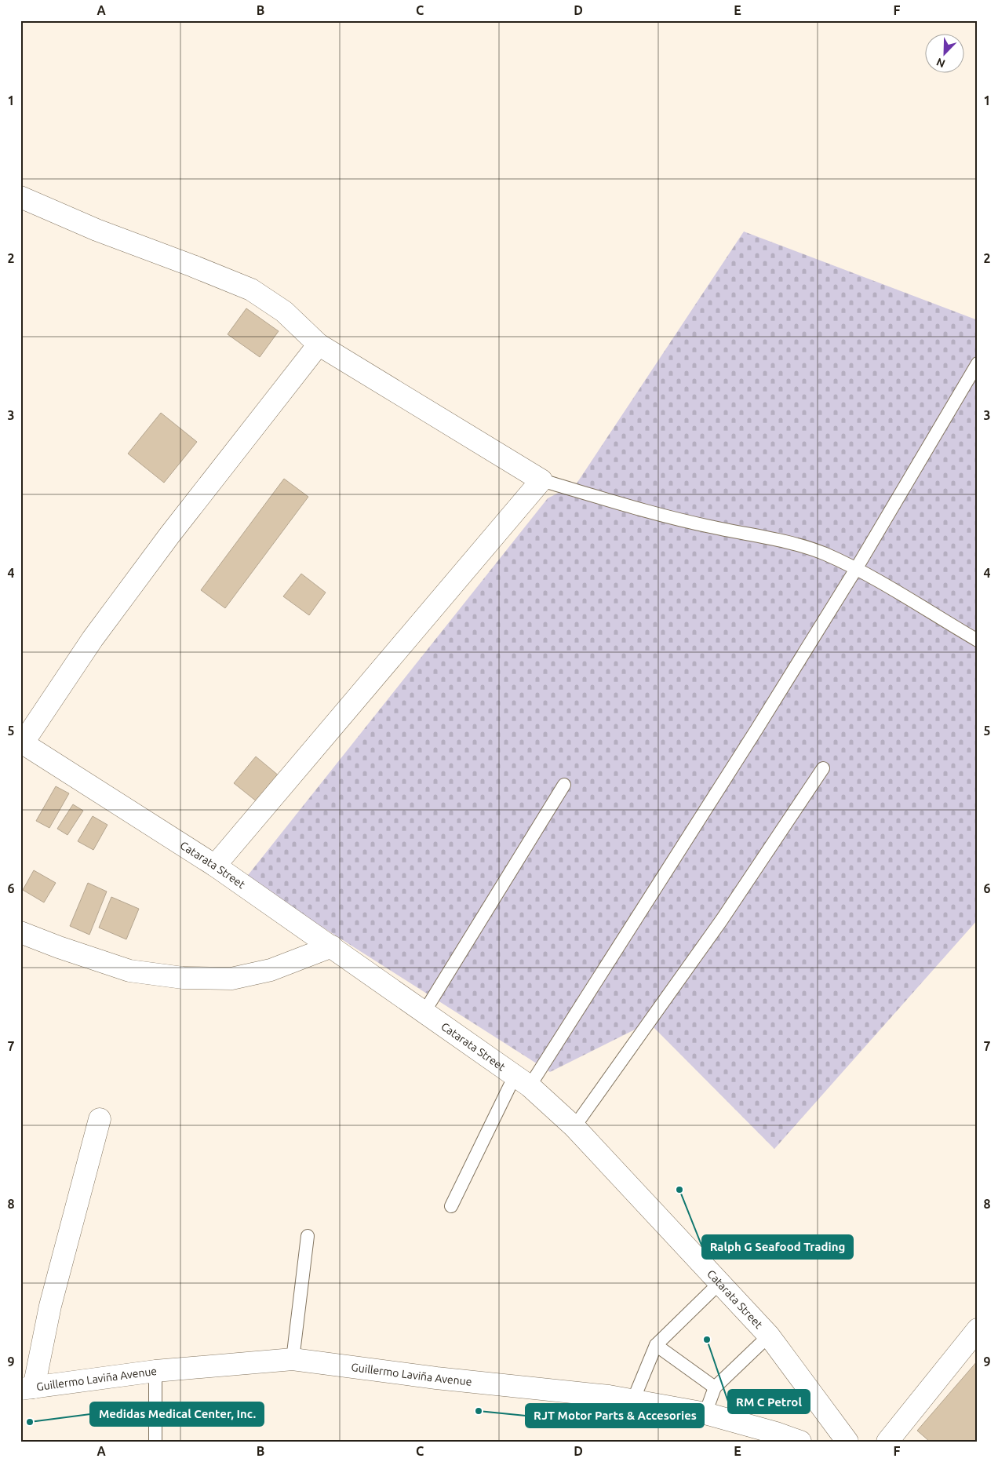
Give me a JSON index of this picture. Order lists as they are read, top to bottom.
{
  "streets": {
    "street": ["Catarata Street", "Guillermo Laviña Avenue"]
  },
  "places": [
    "Ralph G Seafood Trading",
    "RM C Petrol",
    "RJT Motor Parts & Accesories",
    "Medidas Medical Center, Inc."
  ],
  "north": "bottom left",
  "grid": {
    "columns": [
      "A",
      "B",
      "C",
      "D",
      "E",
      "F"
    ],
    "rows": [
      "1",
      "2",
      "3",
      "4",
      "5",
      "6",
      "7",
      "8",
      "9"
    ]
  }
}
